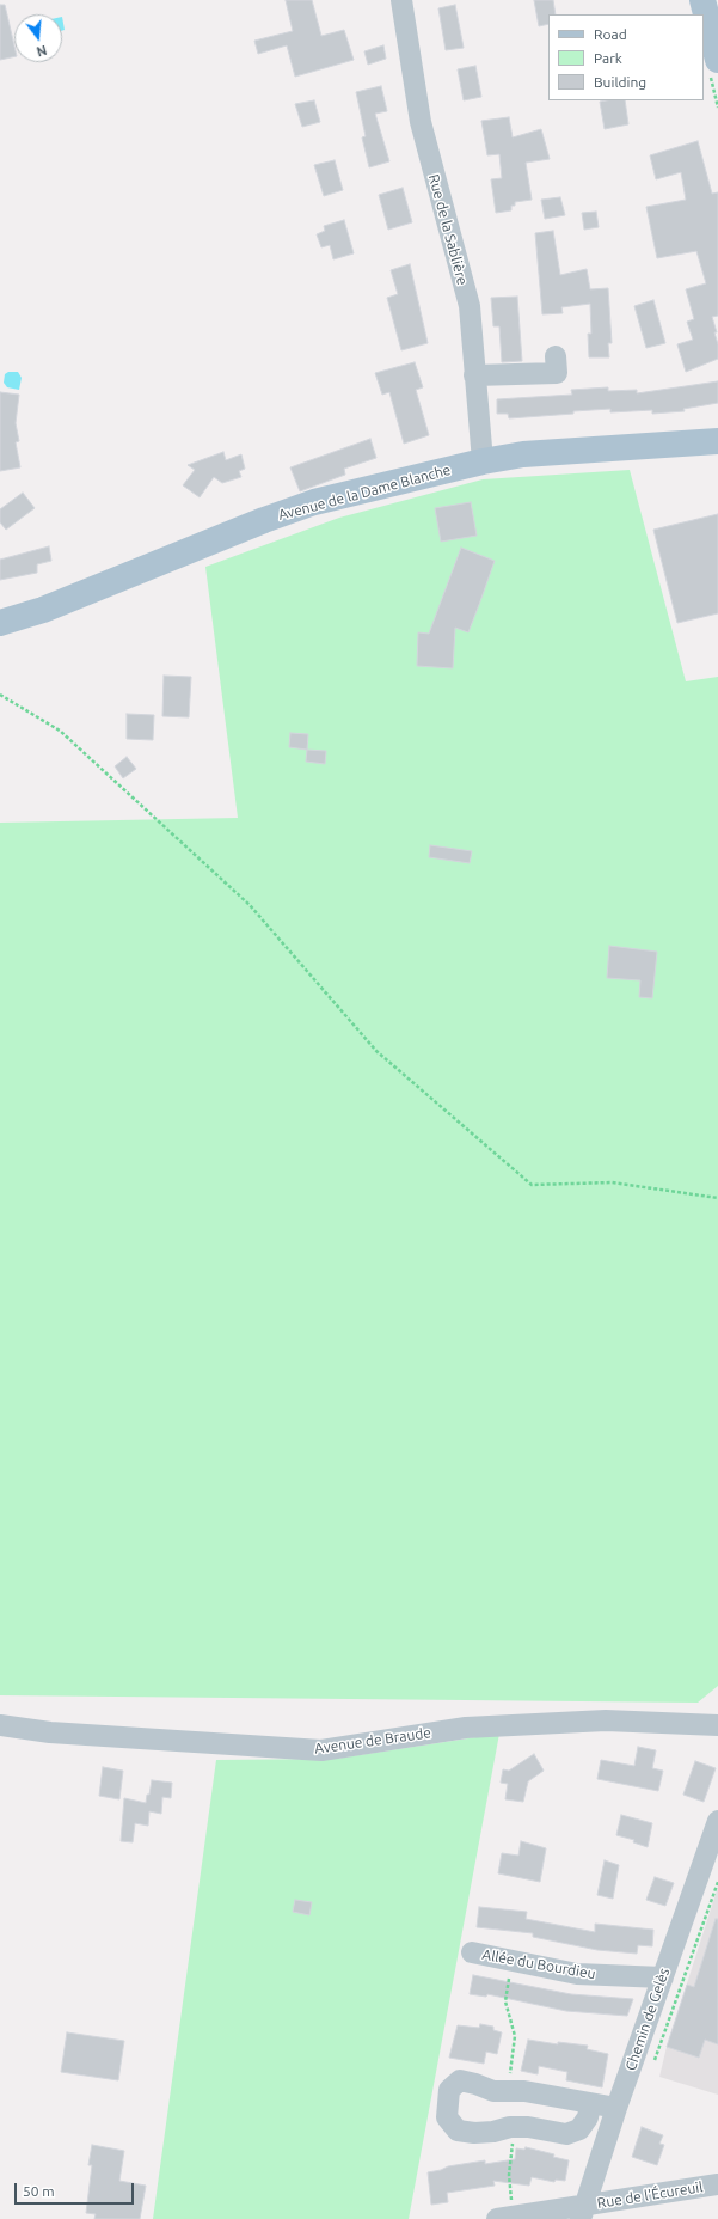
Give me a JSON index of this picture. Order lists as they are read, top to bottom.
{
  "streets": {
    "main road": ["Avenue de la Dame Blanche"],
    "street": [
      "Rue de la Sablière",
      "Avenue de Braude",
      "Allée du Bourdieu",
      "Chemin de Gelès",
      "Rue de l'Écureuil"
    ]
  },
  "crossings": [
    ["Rue de la Sablière", "Avenue de la Dame Blanche"],
    ["Allée du Bourdieu", "Chemin de Gelès"],
    ["Chemin de Gelès", "Rue de l'Écureuil"]
  ],
  "legend": ["Road", "Park", "Building"],
  "scale_bar": "50 m",
  "north": "bottom"
}
